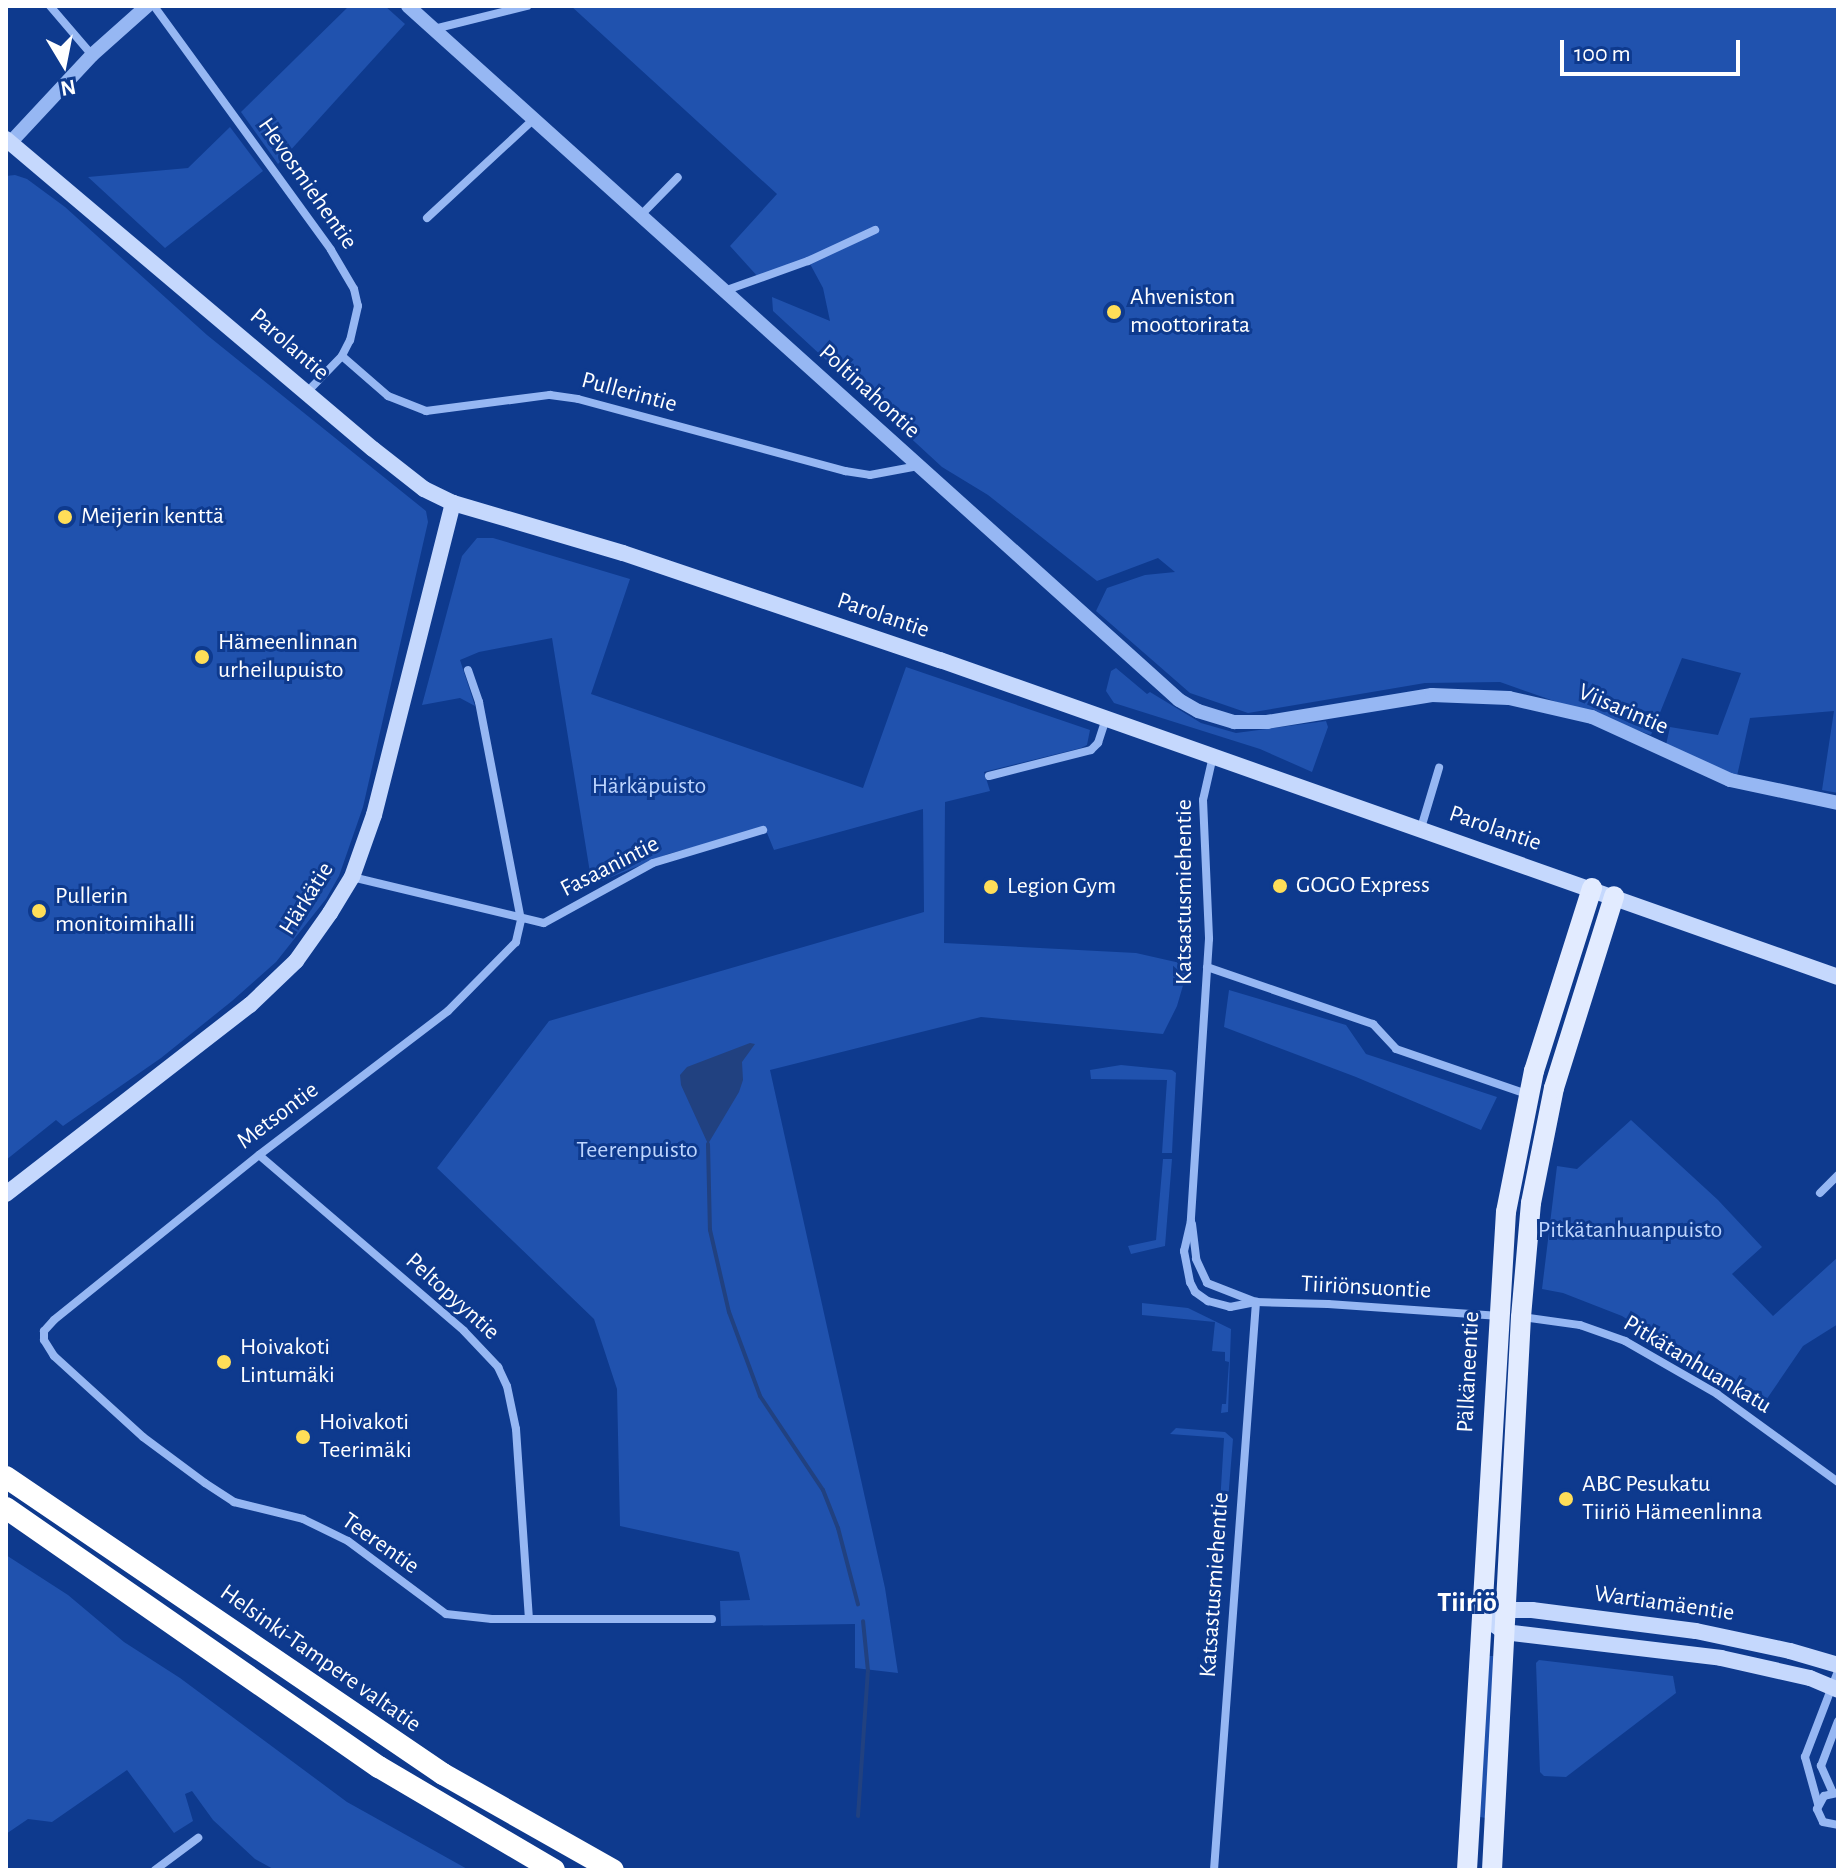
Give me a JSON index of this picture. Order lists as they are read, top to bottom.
{
  "streets": {
    "highway": ["Helsinki-Tampere valtatie"],
    "main road": [
      "Parolantie",
      "Härkätie",
      "Pälkäneentie",
      "Wartiamäentie"
    ],
    "street": [
      "Hevosmiehentie",
      "Poltinahontie",
      "Pullerintie",
      "Viisarintie",
      "Fasaanintie",
      "Katsastusmiehentie",
      "Metsontie",
      "Tiiriönsuontie",
      "Peltopyyntie",
      "Pitkätanhuankatu",
      "Teerentie"
    ]
  },
  "crossings": [
    ["Hevosmiehentie", "Parolantie"],
    ["Hevosmiehentie", "Pullerintie"],
    ["Parolantie", "Katsastusmiehentie"],
    ["Parolantie", "Härkätie"],
    ["Parolantie", "Pälkäneentie"],
    ["Poltinahontie", "Pullerintie"],
    ["Poltinahontie", "Viisarintie"],
    ["Fasaanintie", "Metsontie"],
    ["Katsastusmiehentie", "Tiiriönsuontie"],
    ["Metsontie", "Peltopyyntie"],
    ["Metsontie", "Teerentie"],
    ["Tiiriönsuontie", "Pitkätanhuankatu"],
    ["Tiiriönsuontie", "Pälkäneentie"],
    ["Peltopyyntie", "Teerentie"],
    ["Pitkätanhuankatu", "Pälkäneentie"],
    ["Pälkäneentie", "Wartiamäentie"]
  ],
  "districts": ["Tiiriö"],
  "parks": ["Härkäpuisto", "Teerenpuisto", "Pitkätanhuanpuisto"],
  "places": [
    "Ahveniston moottorirata",
    "Meijerin kenttä",
    "Hämeenlinnan urheilupuisto",
    "GOGO Express",
    "Legion Gym",
    "Pullerin monitoimihalli",
    "Hoivakoti Lintumäki",
    "Hoivakoti Teerimäki",
    "ABC Pesukatu Tiiriö Hämeenlinna"
  ],
  "scale_bar": "100 m",
  "north": "bottom"
}
